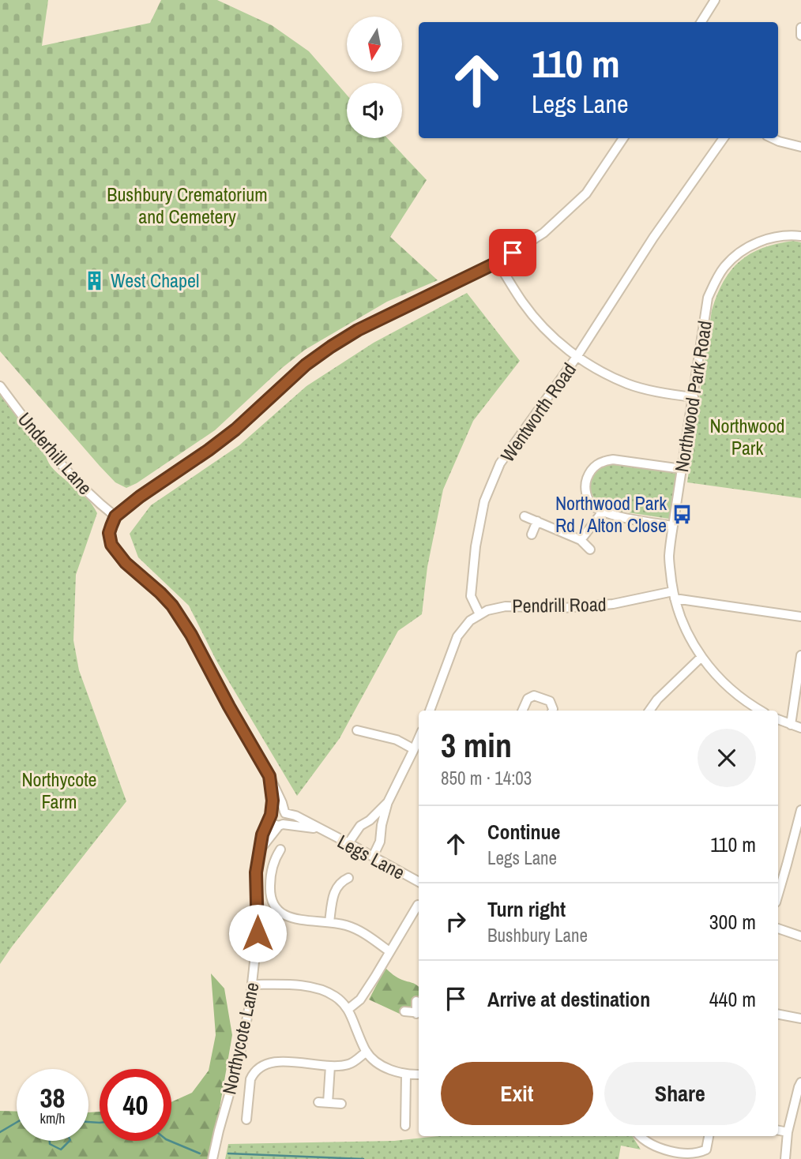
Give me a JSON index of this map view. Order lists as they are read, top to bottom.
{
  "streets": {
    "street": [
      "Northwood Park Road",
      "Wentworth Road",
      "Underhill Lane",
      "Pendrill Road",
      "Legs Lane",
      "Northycote Lane"
    ]
  },
  "crossings": [
    ["Northwood Park Road", "Pendrill Road"],
    ["Wentworth Road", "Pendrill Road"],
    ["Legs Lane", "Northycote Lane"]
  ],
  "parks": ["Bushbury Crematorium and Cemetery", "Northwood Park", "Northycote Farm"],
  "places": {
    "building": ["West Chapel"],
    "bus stop": ["Northwood Park Rd / Alton Close"]
  },
  "north": "bottom",
  "page": {
    "turn": ["110 m", "Legs Lane"],
    "heading": ["3 min", "850 m · 14:03"],
    "list": [
      {
        "name": "Continue",
        "note": "Legs Lane",
        "value": "110 m"
      },
      {
        "name": "Turn right",
        "note": "Bushbury Lane",
        "value": "300 m"
      },
      {
        "name": "Arrive at destination",
        "value": "440 m"
      }
    ],
    "buttons": ["Exit", "Share"],
    "speed": "38 km/h",
    "limit": "40"
  }
}
